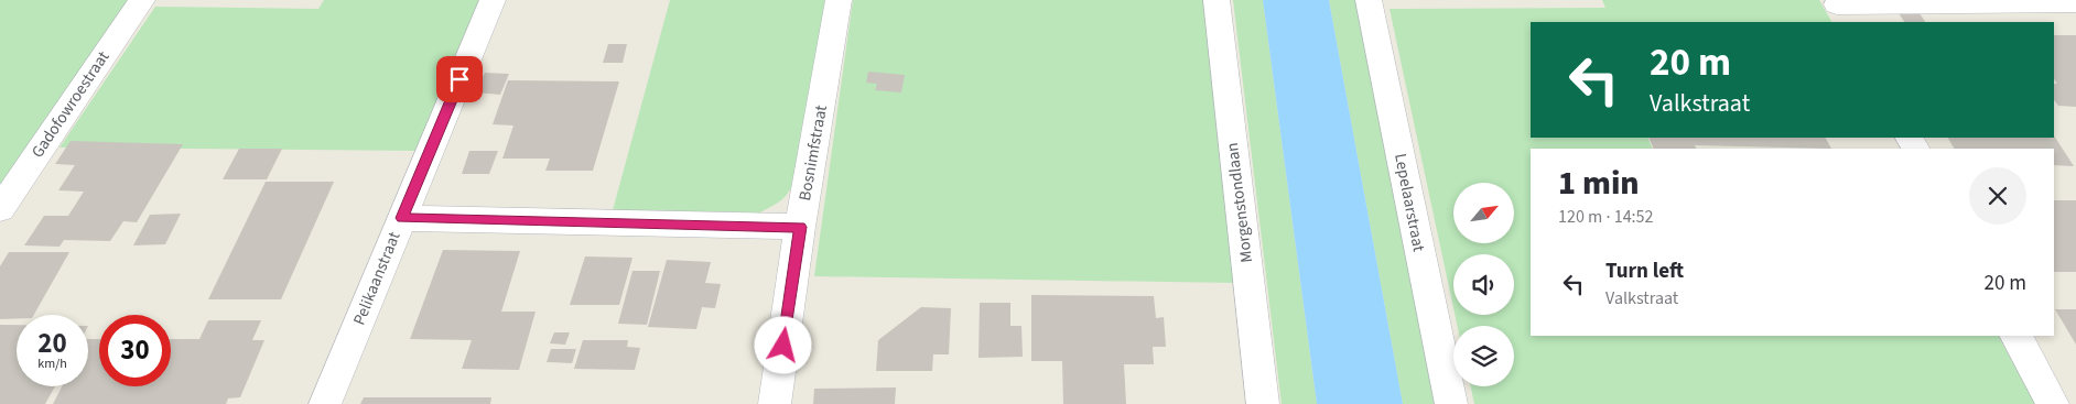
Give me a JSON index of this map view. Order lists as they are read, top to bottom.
{
  "streets": {
    "street": [
      "Gadofowroestraat",
      "Bosnimfstraat",
      "Morgenstondlaan",
      "Lepelaarstraat",
      "Pelikaanstraat"
    ]
  },
  "north": "top right",
  "page": {
    "turn": ["20 m", "Valkstraat"],
    "heading": ["1 min", "120 m · 14:52"],
    "list": [
      {
        "name": "Turn left",
        "note": "Valkstraat",
        "value": "20 m"
      }
    ],
    "speed": "20 km/h",
    "limit": "30"
  }
}
